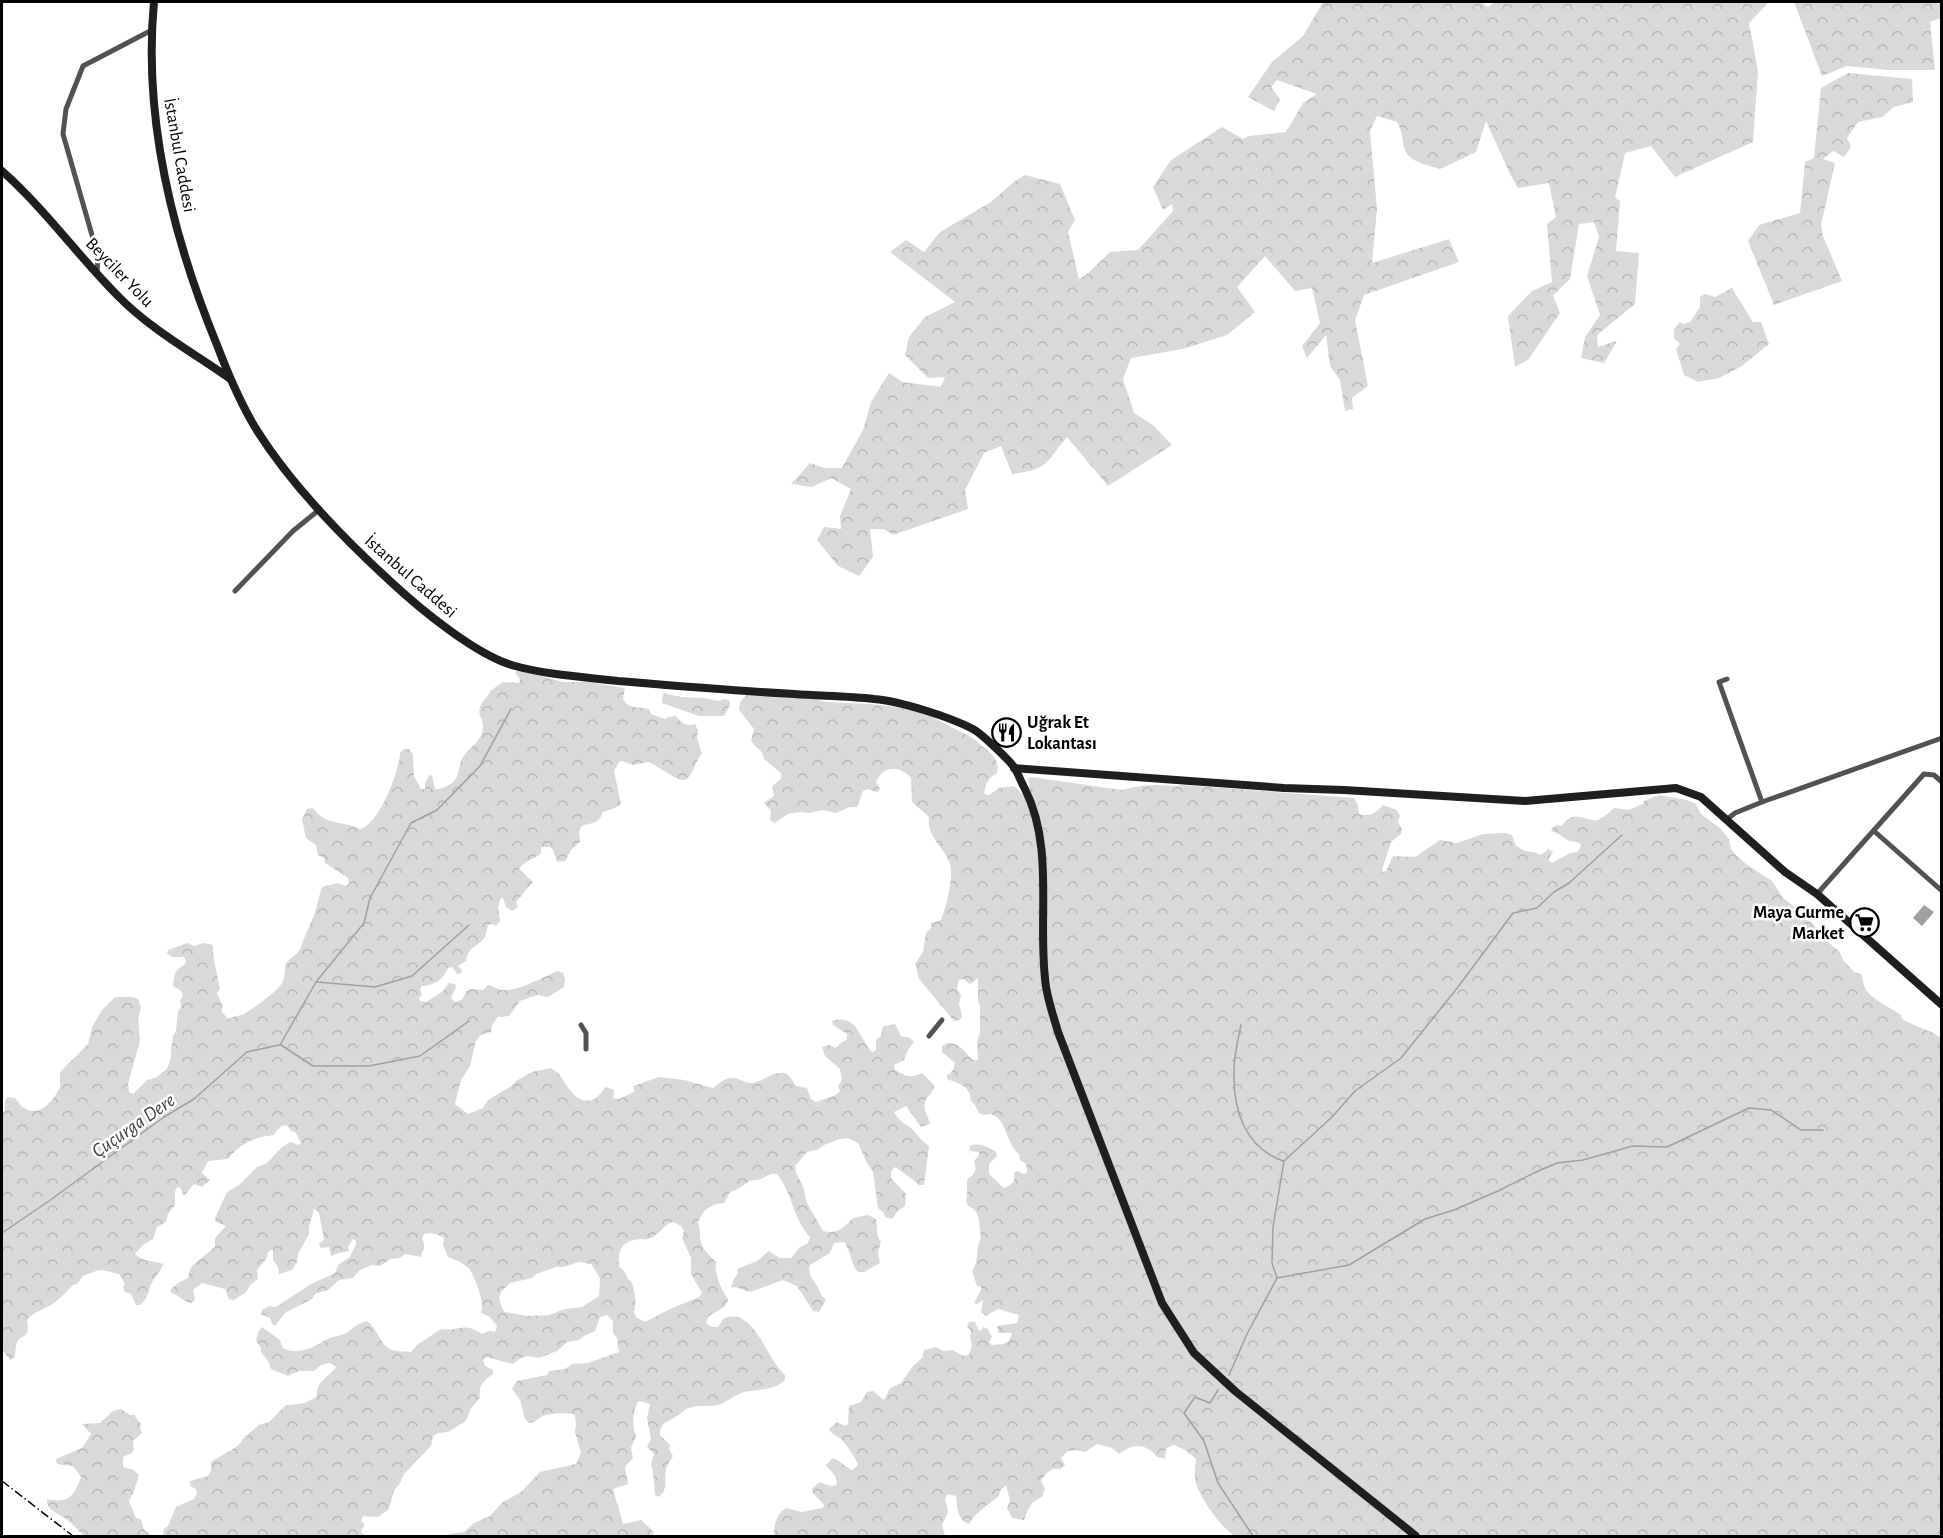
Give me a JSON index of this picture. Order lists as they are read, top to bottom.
{
  "streets": {
    "street": ["İstanbul Caddesi", "Beyciler Yolu"]
  },
  "crossings": [
    ["İstanbul Caddesi", "Beyciler Yolu"]
  ],
  "water": ["Çuçurga Dere"],
  "places": {
    "restaurant": ["Uğrak Et Lokantası"],
    "supermarket": ["Maya Gurme Market"]
  }
}
